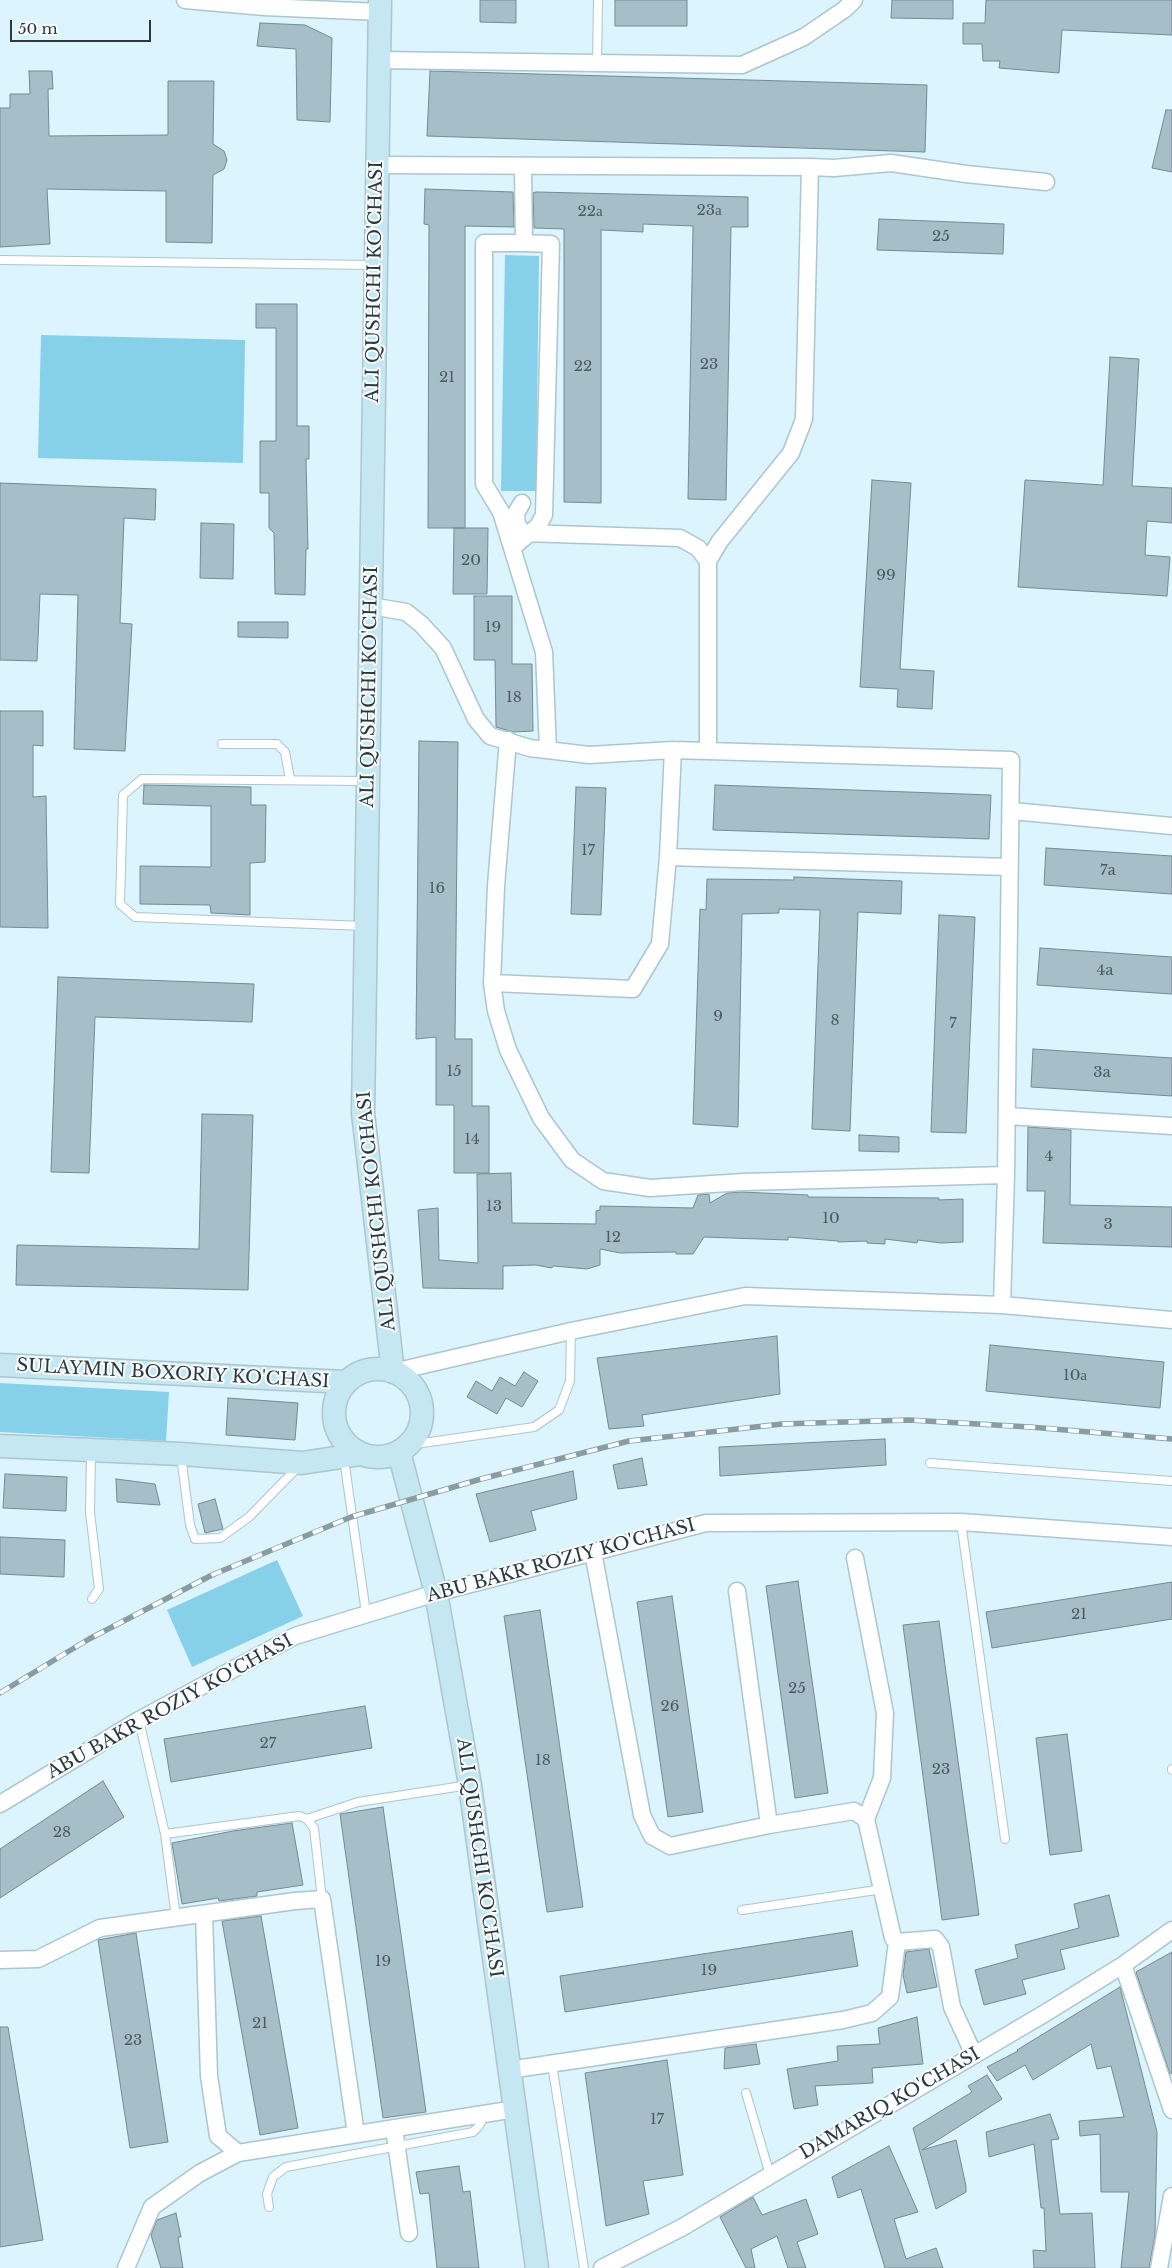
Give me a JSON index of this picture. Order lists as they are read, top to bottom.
{
  "streets": {
    "main road": ["ALI QUSHCHI KO'CHASI", "SULAYMIN BOXORIY KO'CHASI"],
    "street": ["ABU BAKR ROZIY KO'CHASI", "DAMARIQ KO'CHASI"]
  },
  "crossings": [
    ["ALI QUSHCHI KO'CHASI", "SULAYMIN BOXORIY KO'CHASI"],
    ["ALI QUSHCHI KO'CHASI", "ABU BAKR ROZIY KO'CHASI"]
  ],
  "house_numbers": [
    "23а",
    "22а",
    "25",
    "23",
    "22",
    "21",
    "20",
    "99",
    "19",
    "18",
    "17",
    "7a",
    "16",
    "4a",
    "9",
    "8",
    "7",
    "15",
    "3a",
    "14",
    "4",
    "13",
    "10",
    "3",
    "12",
    "10а",
    "21",
    "25",
    "26",
    "27",
    "18",
    "23",
    "28",
    "19",
    "19",
    "21",
    "23",
    "17"
  ],
  "scale_bar": "50 m"
}
